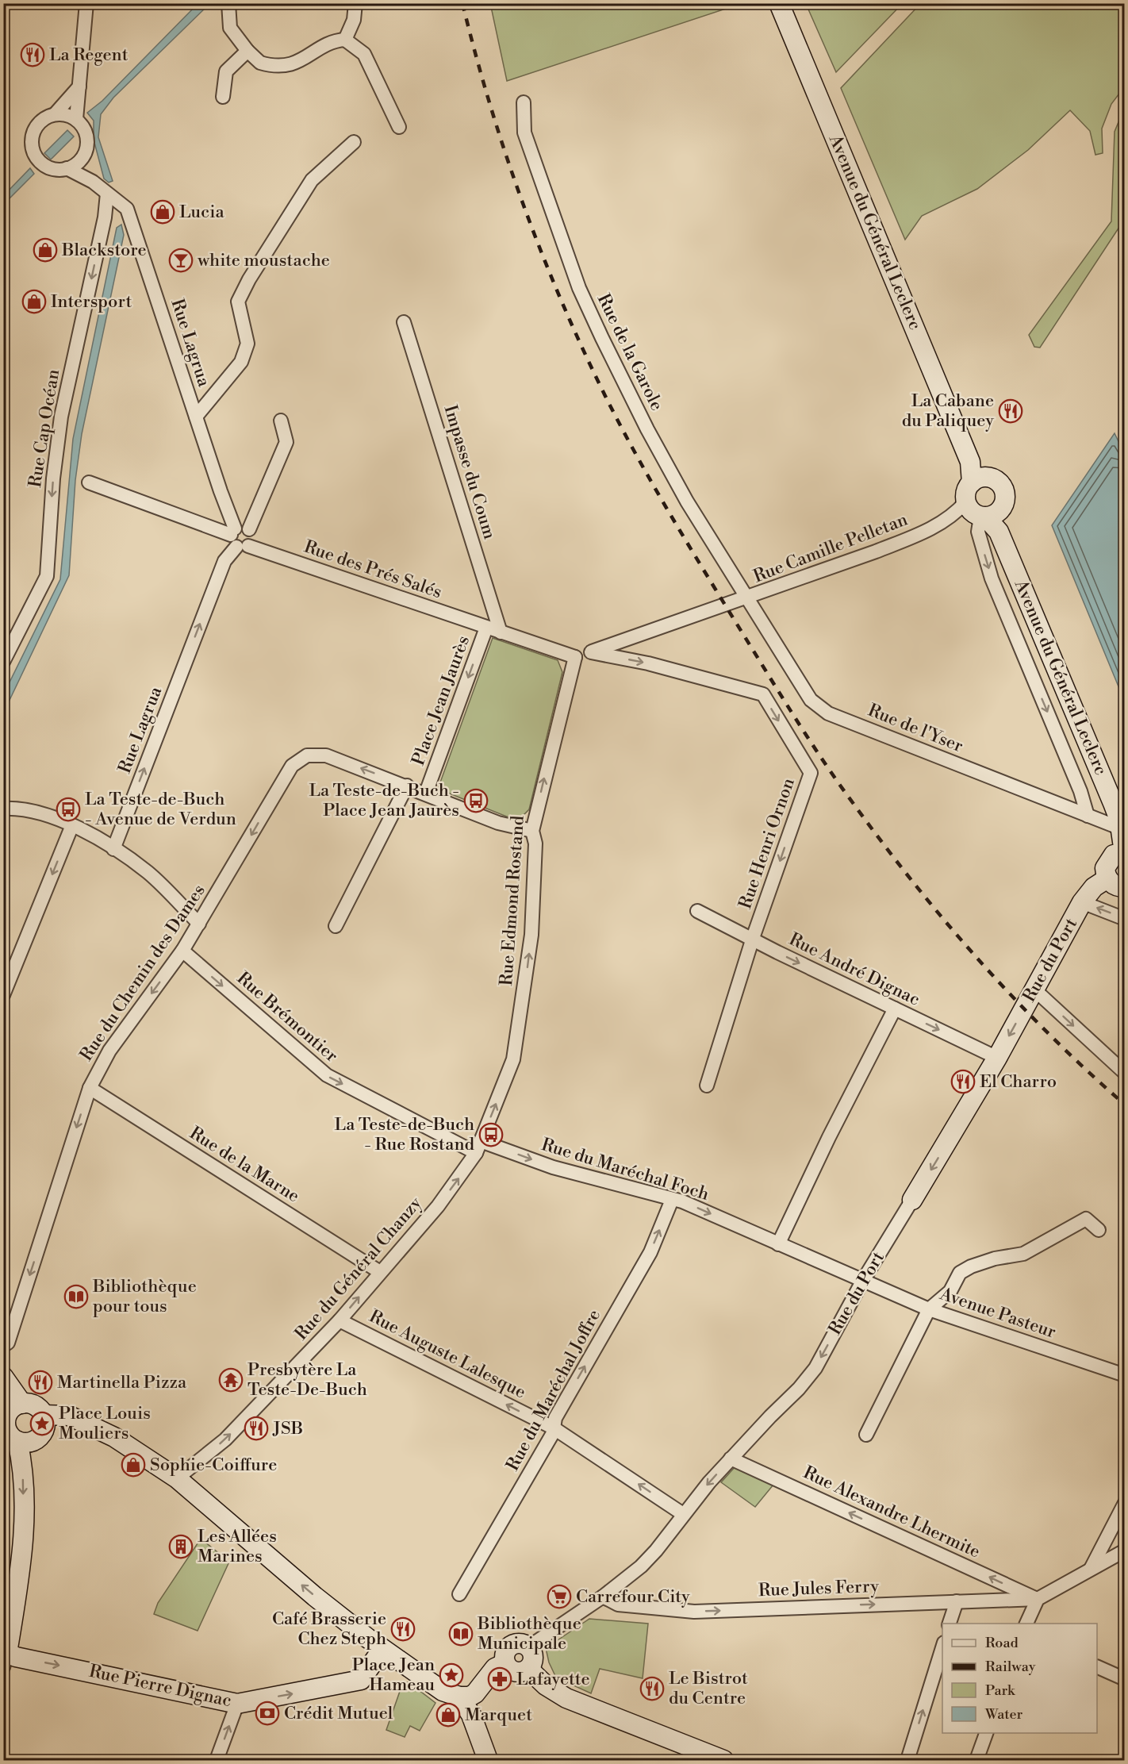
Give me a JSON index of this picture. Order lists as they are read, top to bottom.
{
  "streets": {
    "main road": ["Avenue du Général Leclerc", "Rue du Port", "Rue Pierre Dignac"],
    "street": [
      "Rue Lagrua",
      "Rue de la Garole",
      "Rue Cap Océan",
      "Impasse du Coum",
      "Rue Camille Pelletan",
      "Rue des Prés Salés",
      "Place Jean Jaurès",
      "Rue de l'Yser",
      "Rue Henri Ornon",
      "Rue Edmond Rostand",
      "Rue André Dignac",
      "Rue du Chemin des Dames",
      "Rue Brémontier",
      "Rue de la Marne",
      "Rue du Maréchal Foch",
      "Rue du Général Chanzy",
      "Avenue Pasteur",
      "Rue Auguste Lalesque",
      "Rue du Maréchal Joffre",
      "Rue Alexandre Lhermite",
      "Rue Jules Ferry"
    ]
  },
  "crossings": [
    ["Avenue du Général Leclerc", "Rue Camille Pelletan"],
    ["Avenue du Général Leclerc", "Rue de l'Yser"],
    ["Rue Lagrua", "Rue Cap Océan"],
    ["Rue Lagrua", "Rue des Prés Salés"],
    ["Rue de la Garole", "Rue Camille Pelletan"],
    ["Rue de la Garole", "Rue de l'Yser"],
    ["Impasse du Coum", "Place Jean Jaurès"],
    ["Rue Camille Pelletan", "Rue de l'Yser"],
    ["Rue Camille Pelletan", "Rue Henri Ornon"],
    ["Rue des Prés Salés", "Place Jean Jaurès"],
    ["Place Jean Jaurès", "Rue Edmond Rostand"],
    ["Place Jean Jaurès", "Rue du Chemin des Dames"],
    ["Rue Henri Ornon", "Rue André Dignac"],
    ["Rue Edmond Rostand", "Rue du Chemin des Dames"],
    ["Rue Edmond Rostand", "Rue Brémontier"],
    ["Rue Edmond Rostand", "Rue du Maréchal Foch"],
    ["Rue Edmond Rostand", "Rue du Général Chanzy"],
    ["Rue du Port", "Rue André Dignac"],
    ["Rue du Port", "Rue du Maréchal Foch"],
    ["Rue du Port", "Avenue Pasteur"],
    ["Rue du Port", "Rue Auguste Lalesque"],
    ["Rue du Port", "Rue Alexandre Lhermite"],
    ["Rue du Port", "Rue Jules Ferry"],
    ["Rue du Chemin des Dames", "Rue Brémontier"],
    ["Rue du Chemin des Dames", "Rue de la Marne"],
    ["Rue Brémontier", "Rue du Maréchal Foch"],
    ["Rue Brémontier", "Rue du Général Chanzy"],
    ["Rue de la Marne", "Rue du Général Chanzy"],
    ["Rue du Maréchal Foch", "Rue du Général Chanzy"],
    ["Rue du Maréchal Foch", "Avenue Pasteur"],
    ["Rue du Maréchal Foch", "Rue du Maréchal Joffre"],
    ["Rue du Général Chanzy", "Rue Auguste Lalesque"],
    ["Rue Auguste Lalesque", "Rue du Maréchal Joffre"],
    ["Rue Alexandre Lhermite", "Rue Jules Ferry"]
  ],
  "one_way": [
    "Rue Lagrua",
    "Rue Cap Océan",
    "Place Jean Jaurès",
    "Rue Edmond Rostand",
    "Rue du Port",
    "Rue André Dignac",
    "Rue du Chemin des Dames",
    "Rue Brémontier",
    "Rue du Maréchal Foch",
    "Rue du Général Chanzy",
    "Rue Auguste Lalesque",
    "Rue du Maréchal Joffre",
    "Rue Alexandre Lhermite",
    "Rue Jules Ferry",
    "Rue Pierre Dignac"
  ],
  "places": {
    "restaurant": [
      "La Regent",
      "La Cabane du Paliquey",
      "El Charro",
      "Martinella Pizza",
      "JSB",
      "Café Brasserie Chez Steph",
      "Le Bistrot du Centre"
    ],
    "shop": [
      "Lucia",
      "Blackstore",
      "Intersport",
      "Sophie-Coiffure",
      "Marquet"
    ],
    "bar": ["white moustache"],
    "bus stop": ["La Teste-de-Buch - Place Jean Jaurès", "La Teste-de-Buch - Avenue de Verdun", "La Teste-de-Buch - Rue Rostand"],
    "library": ["Bibliothèque pour tous", "Bibliothèque Municipale"],
    "temple": ["Presbytère La Teste-De-Buch"],
    "place": ["Place Louis Mouliers", "Place Jean Hameau"],
    "building": ["Les Allées Marines"],
    "supermarket": ["Carrefour City"],
    "pharmacy": ["Lafayette"],
    "bank": ["Crédit Mutuel"]
  },
  "legend": [
    "Road",
    "Railway",
    "Park",
    "Water"
  ]
}
